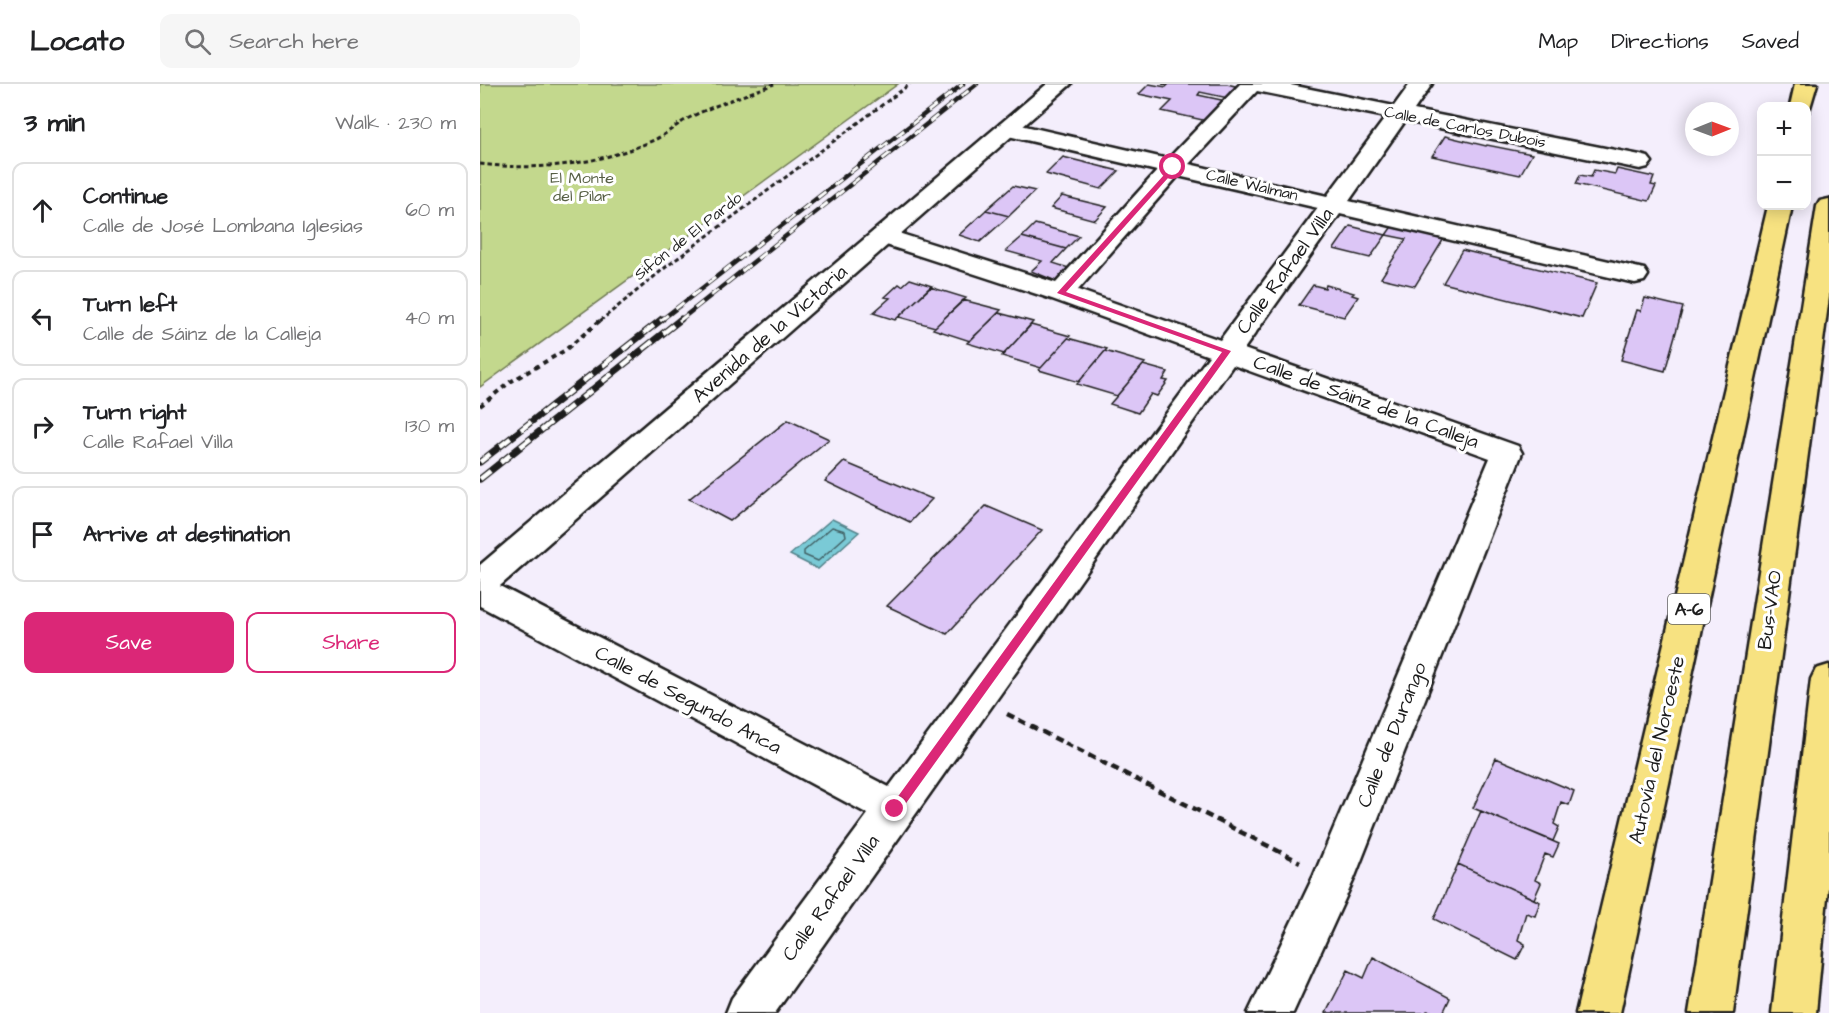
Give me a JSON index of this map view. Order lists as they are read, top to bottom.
{
  "streets": {
    "highway": ["A-6", "Bus-VAO", "Autovía del Noroeste"],
    "street": [
      "Calle de Carlos Dubois",
      "Calle Walman",
      "Calle Rafael Villa",
      "Avenida de la Victoria",
      "Calle de Sáinz de la Calleja",
      "Calle de Segundo Anca",
      "Calle de Durango"
    ],
    "path": ["Sifón de El Pardo"]
  },
  "crossings": [
    ["Calle de Carlos Dubois", "Calle Rafael Villa"],
    ["Calle Walman", "Calle Rafael Villa"],
    ["Calle Walman", "Avenida de la Victoria"],
    ["Calle Rafael Villa", "Calle de Sáinz de la Calleja"],
    ["Calle Rafael Villa", "Calle de Segundo Anca"],
    ["Avenida de la Victoria", "Calle de Sáinz de la Calleja"],
    ["Calle de Sáinz de la Calleja", "Calle de Durango"]
  ],
  "parks": ["El Monte del Pilar"],
  "north": "right",
  "page": {
    "header": "Locato",
    "search": "Search here",
    "nav": ["Map", "Directions", "Saved"],
    "heading": ["3 min", "Walk · 230 m"],
    "map_buttons": ["+", "−"],
    "list": [
      ["Continue", "Calle de José Lombana Iglesias", "60 m"],
      ["Turn left", "Calle de Sáinz de la Calleja", "40 m"],
      ["Turn right", "Calle Rafael Villa", "130 m"],
      "Arrive at destination"
    ],
    "buttons": ["Save", "Share"]
  }
}
